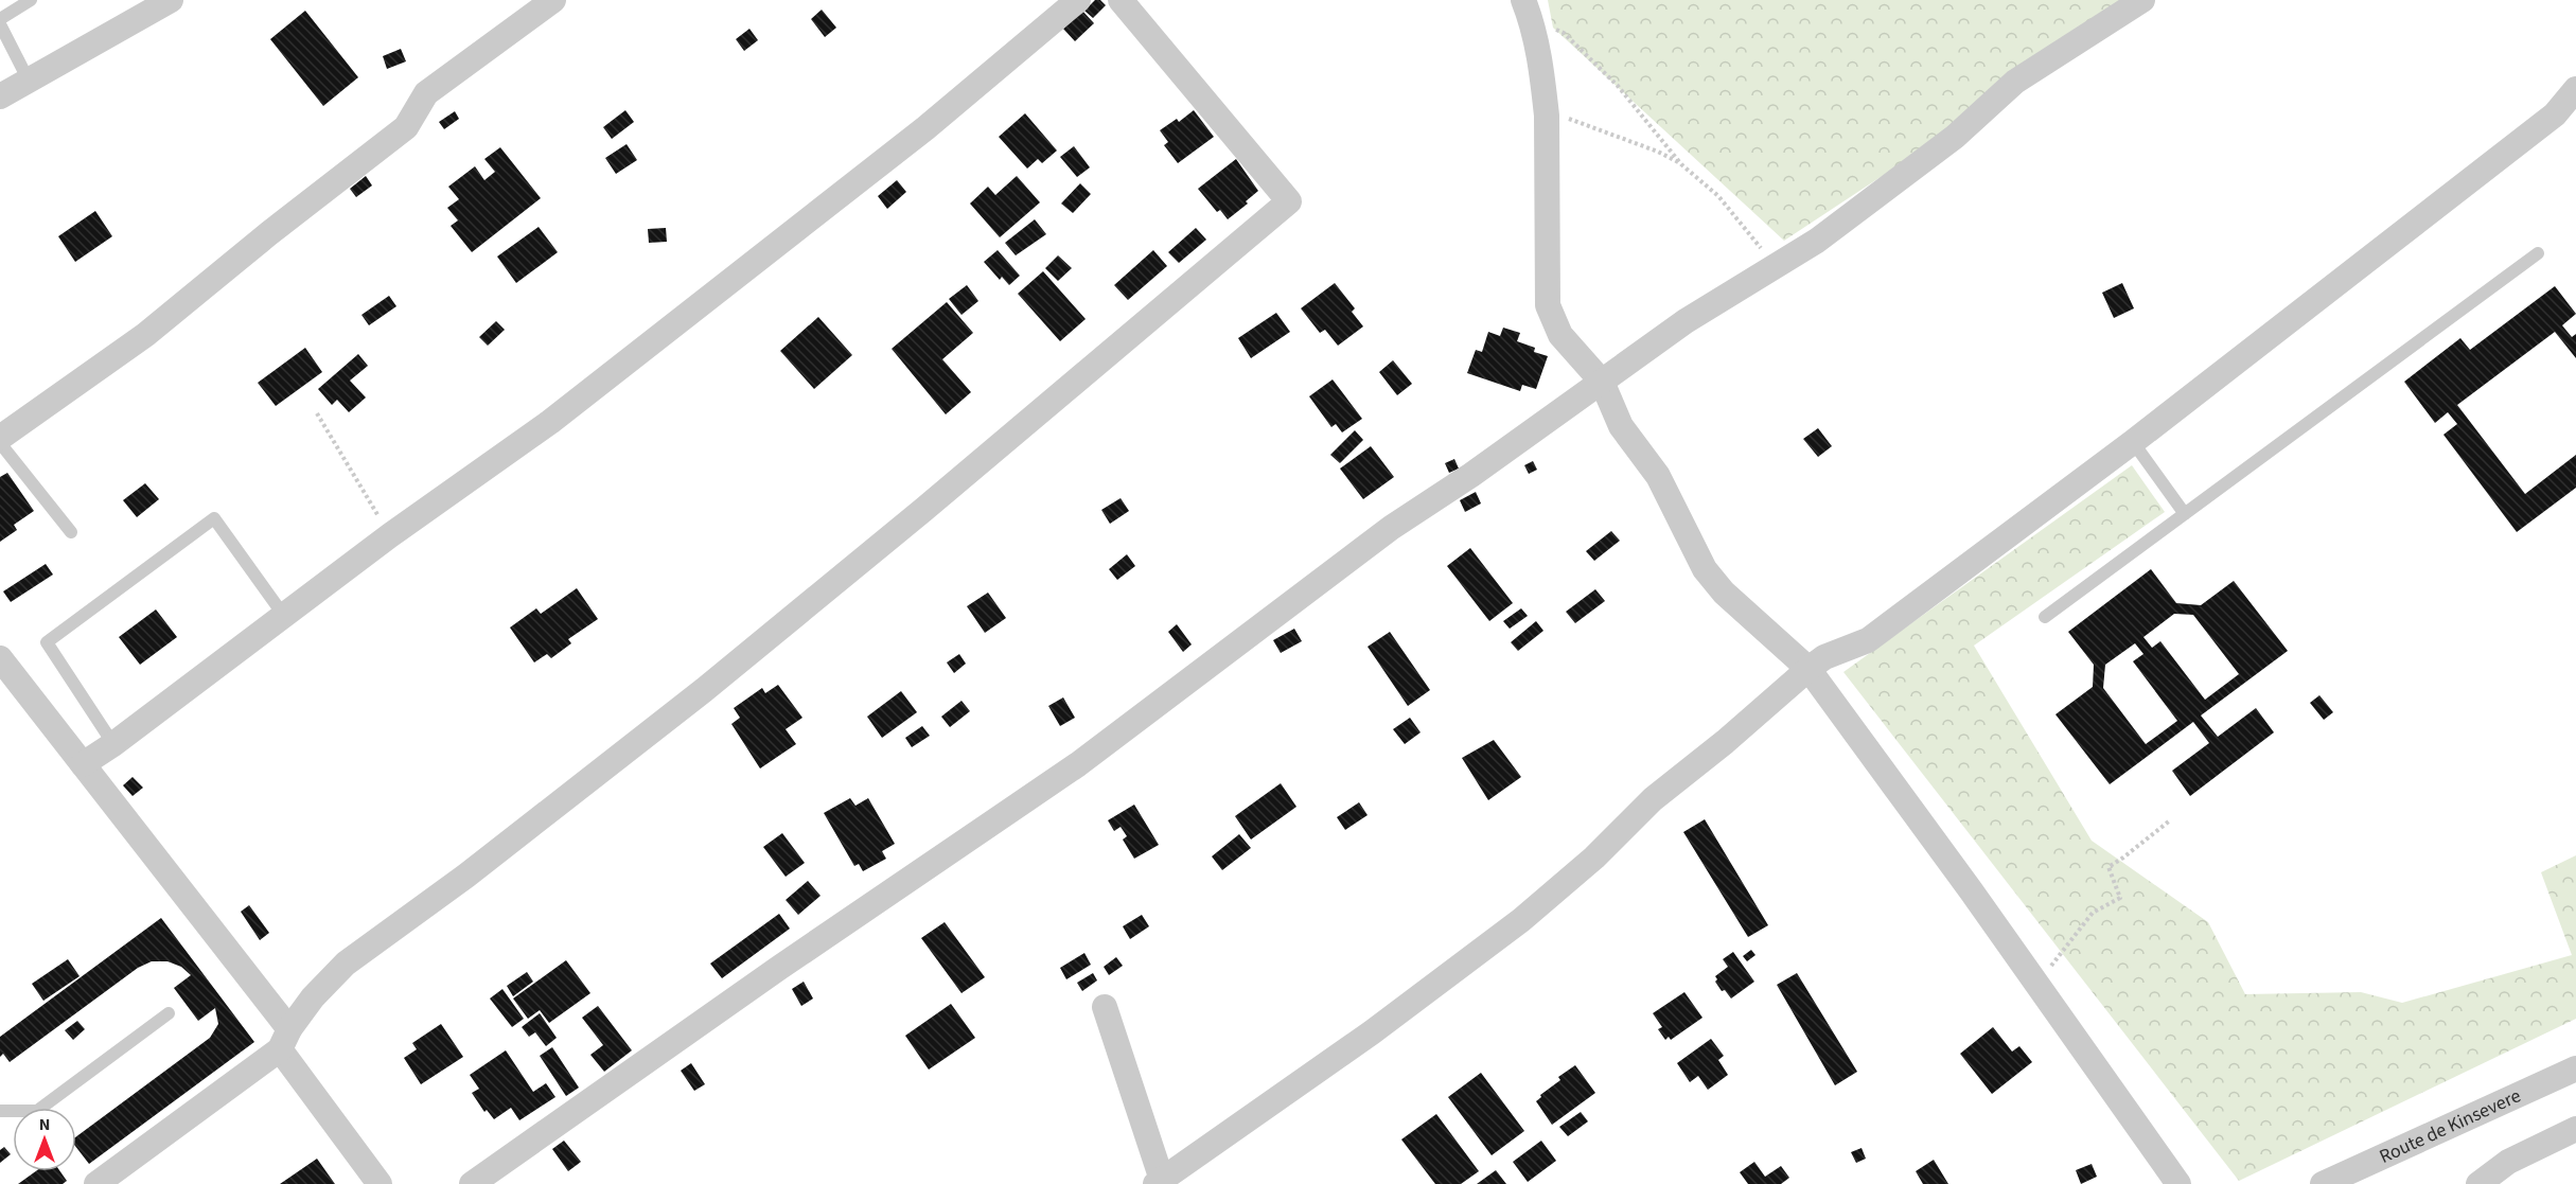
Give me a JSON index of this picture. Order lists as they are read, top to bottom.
{
  "streets": {
    "street": ["Route de Kinsevere"]
  },
  "north": "top"
}
